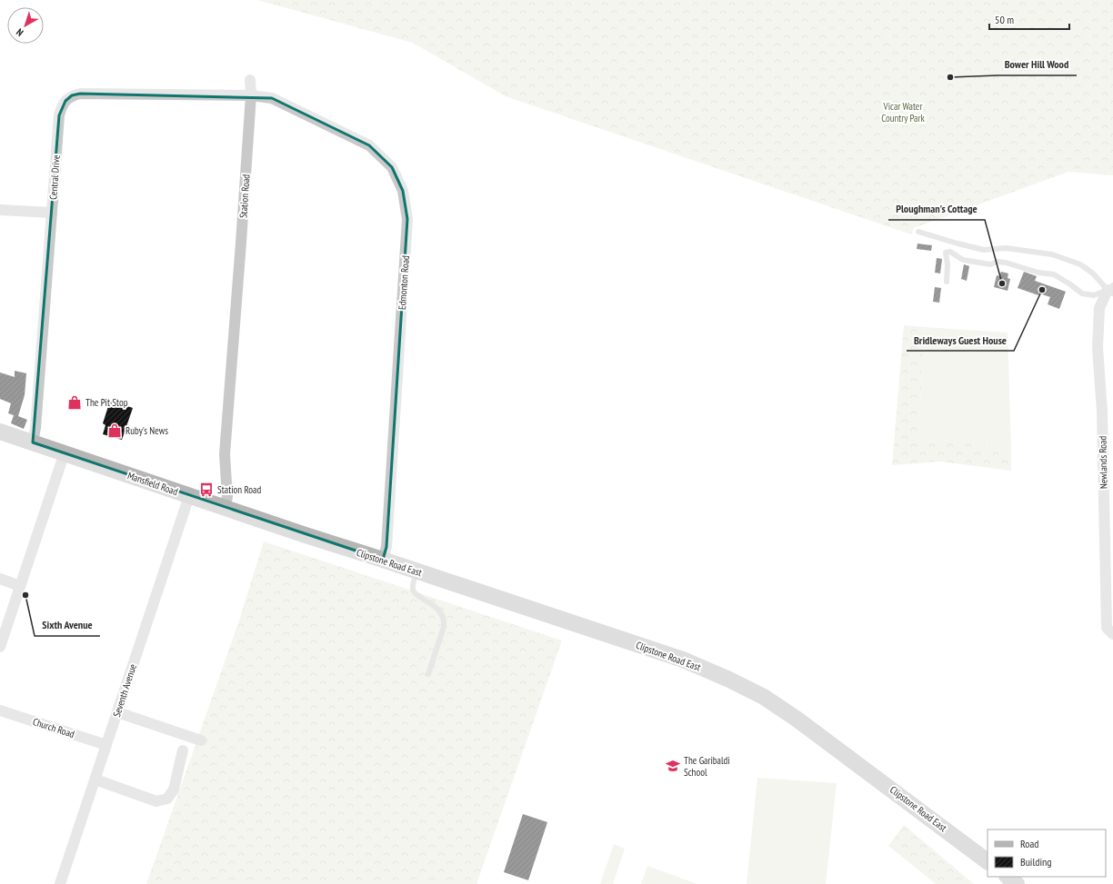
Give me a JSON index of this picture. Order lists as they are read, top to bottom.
{
  "streets": {
    "main road": ["Mansfield Road", "Clipstone Road East"],
    "street": [
      "Central Drive",
      "Station Road",
      "Edmonton Road",
      "Newlands Road",
      "Seventh Avenue",
      "Church Road"
    ]
  },
  "crossings": [
    ["Central Drive", "Station Road"],
    ["Central Drive", "Edmonton Road"],
    ["Central Drive", "Mansfield Road"],
    ["Station Road", "Edmonton Road"],
    ["Station Road", "Mansfield Road"],
    ["Edmonton Road", "Clipstone Road East"],
    ["Mansfield Road", "Clipstone Road East"],
    ["Mansfield Road", "Seventh Avenue"],
    ["Seventh Avenue", "Church Road"]
  ],
  "parks": ["Vicar Water Country Park"],
  "places": {
    "other": [
      "Bower Hill Wood",
      "Ploughman's Cottage",
      "Bridleways Guest House",
      "Sixth Avenue"
    ],
    "shop": ["The Pit Stop", "Ruby's News"],
    "bus stop": ["Station Road"],
    "school or university": ["The Garibaldi School"]
  },
  "legend": ["Road", "Building"],
  "scale_bar": "50 m",
  "north": "bottom left"
}
